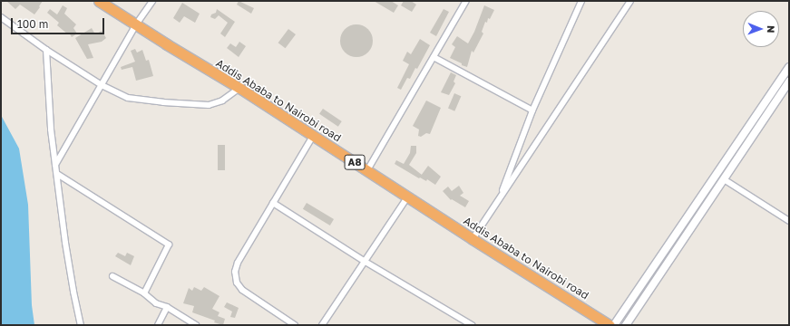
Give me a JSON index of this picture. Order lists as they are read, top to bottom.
{
  "streets": {
    "highway": ["Addis Ababa to Nairobi road", "A8"]
  },
  "scale_bar": "100 m",
  "north": "right"
}
